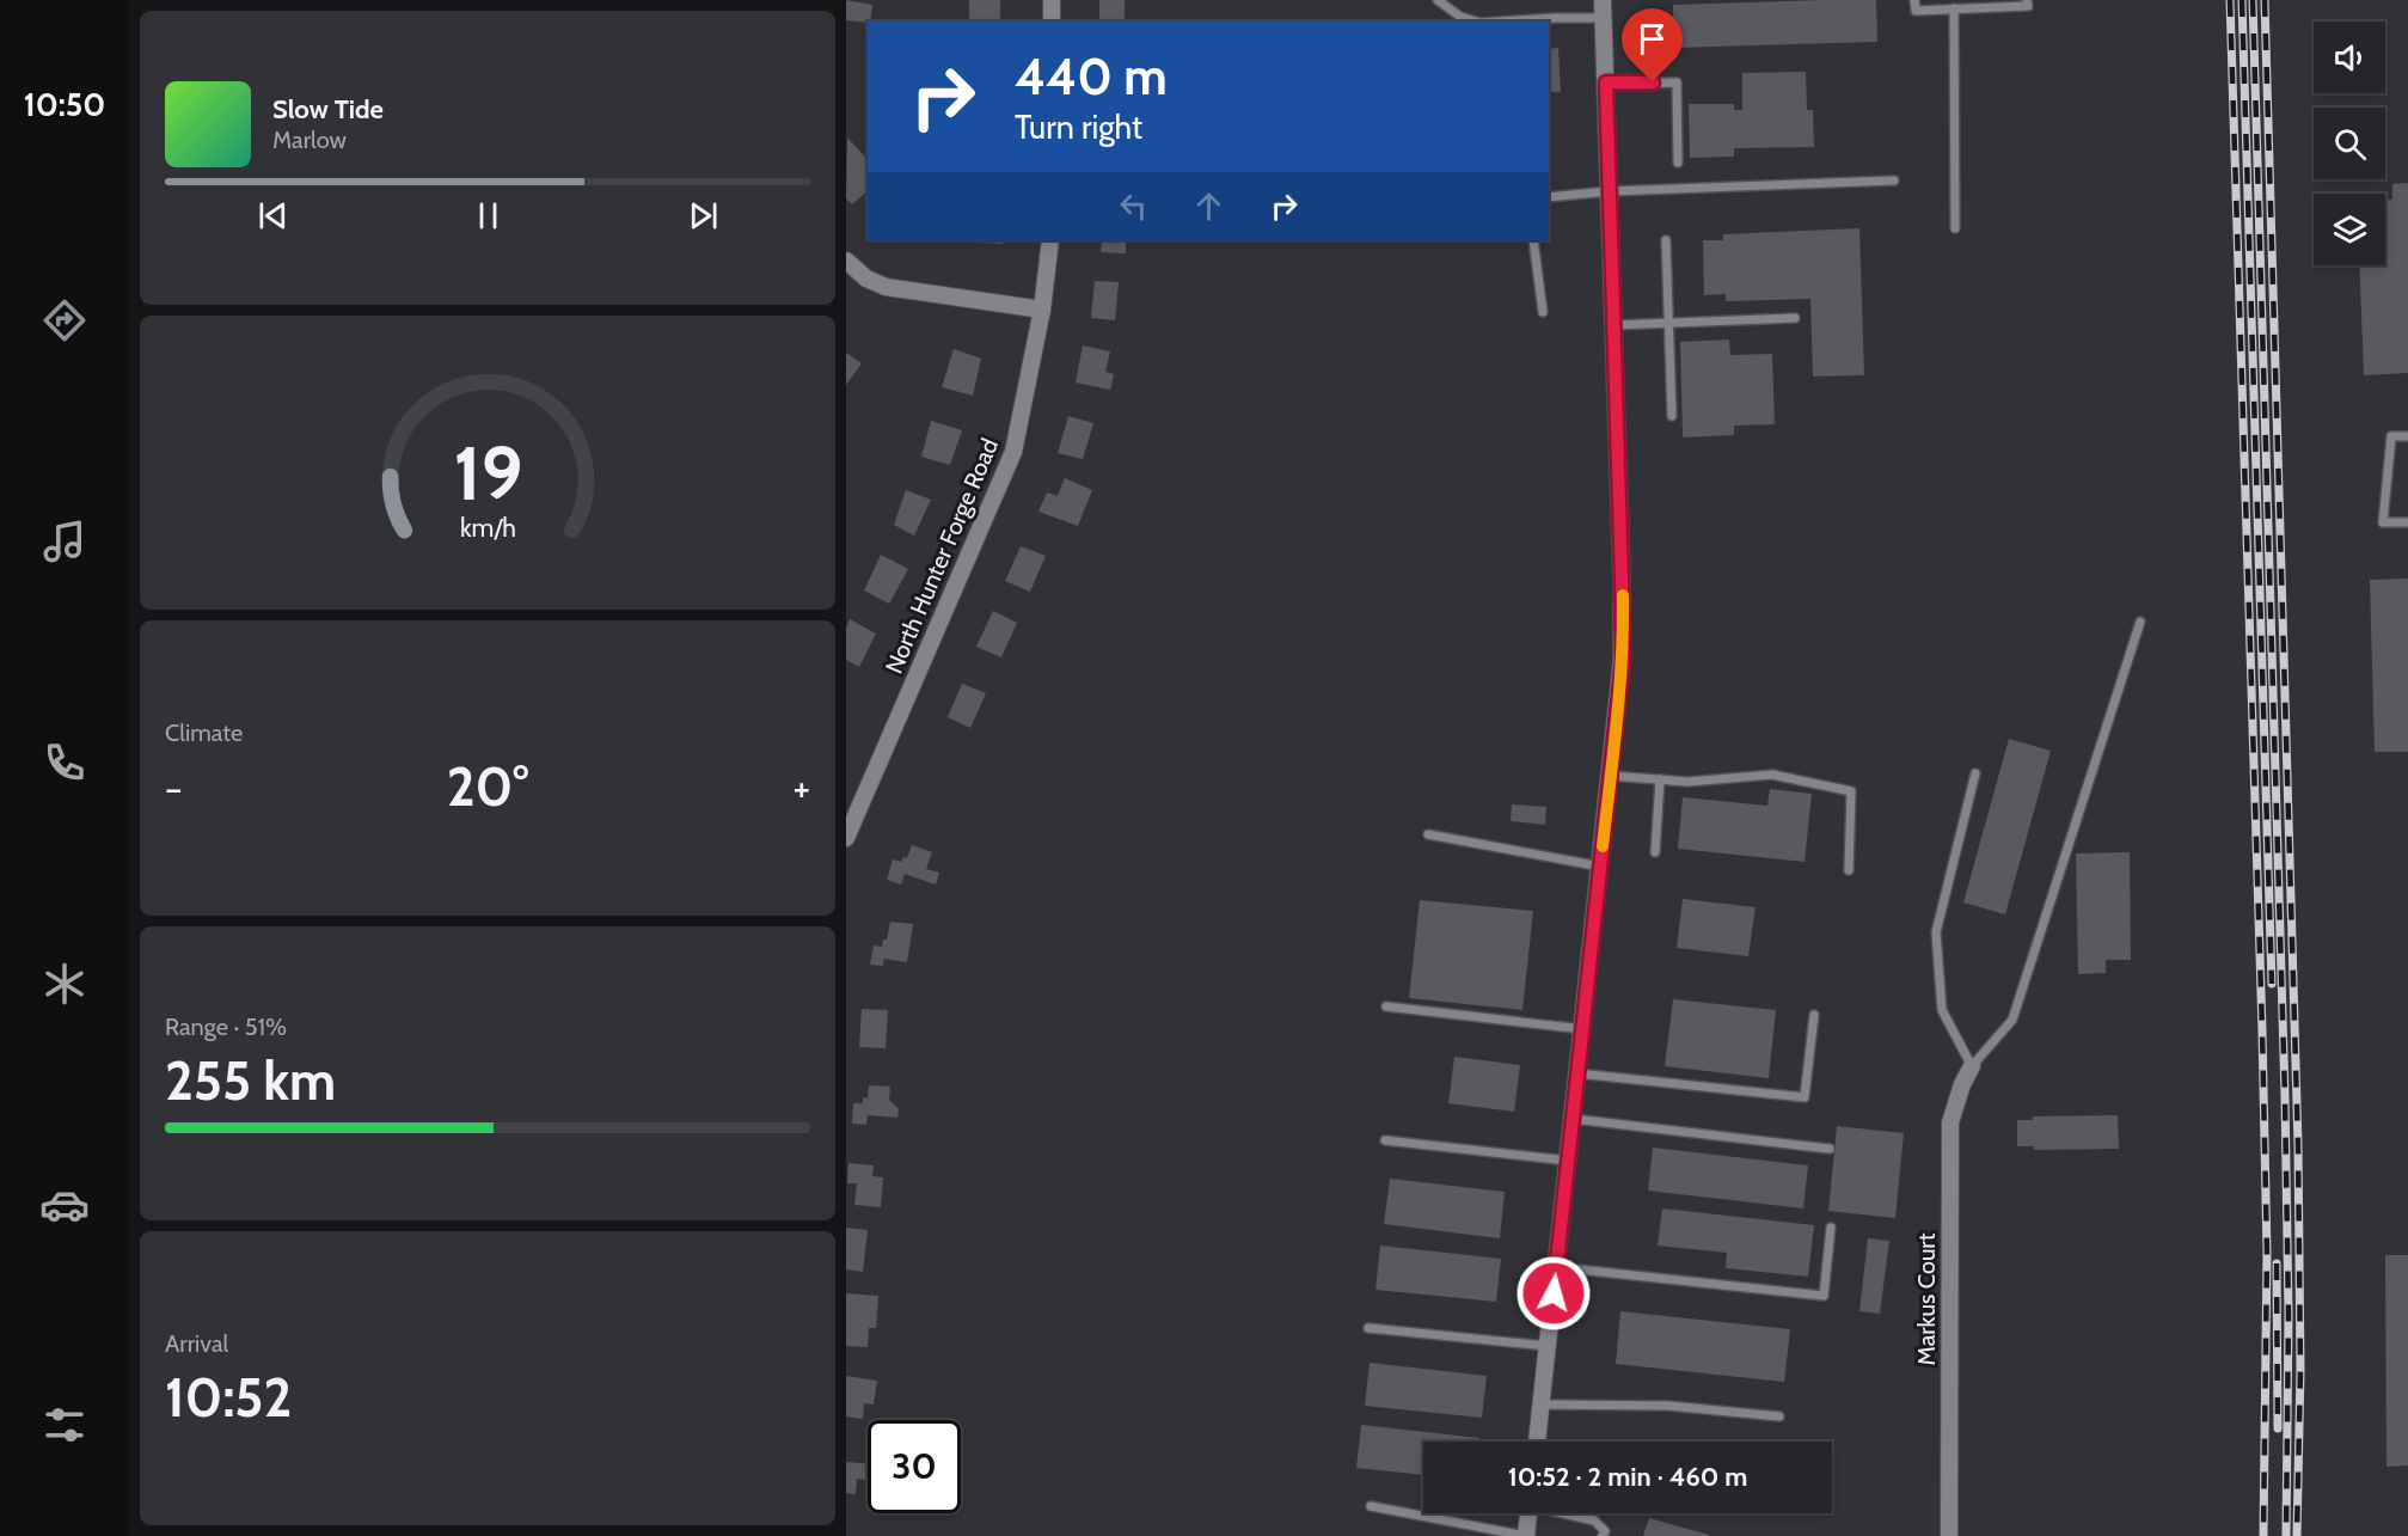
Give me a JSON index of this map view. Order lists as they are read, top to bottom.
{
  "streets": {
    "street": ["North Hunter Forge Road", "Markus Court"]
  },
  "page": {
    "tabs": "10:50",
    "turn": ["440 m", "Turn right"],
    "song": ["Slow Tide", "Marlow"],
    "tile": [
      "Climate",
      ["Range · 51%", "255 km"],
      ["Arrival", "10:52"]
    ],
    "heat": ["−", "20°", "+"],
    "limit": "30",
    "trip": "10:52 · 2 min · 460 m",
    "gauge": ["19", "km/h"]
  }
}
